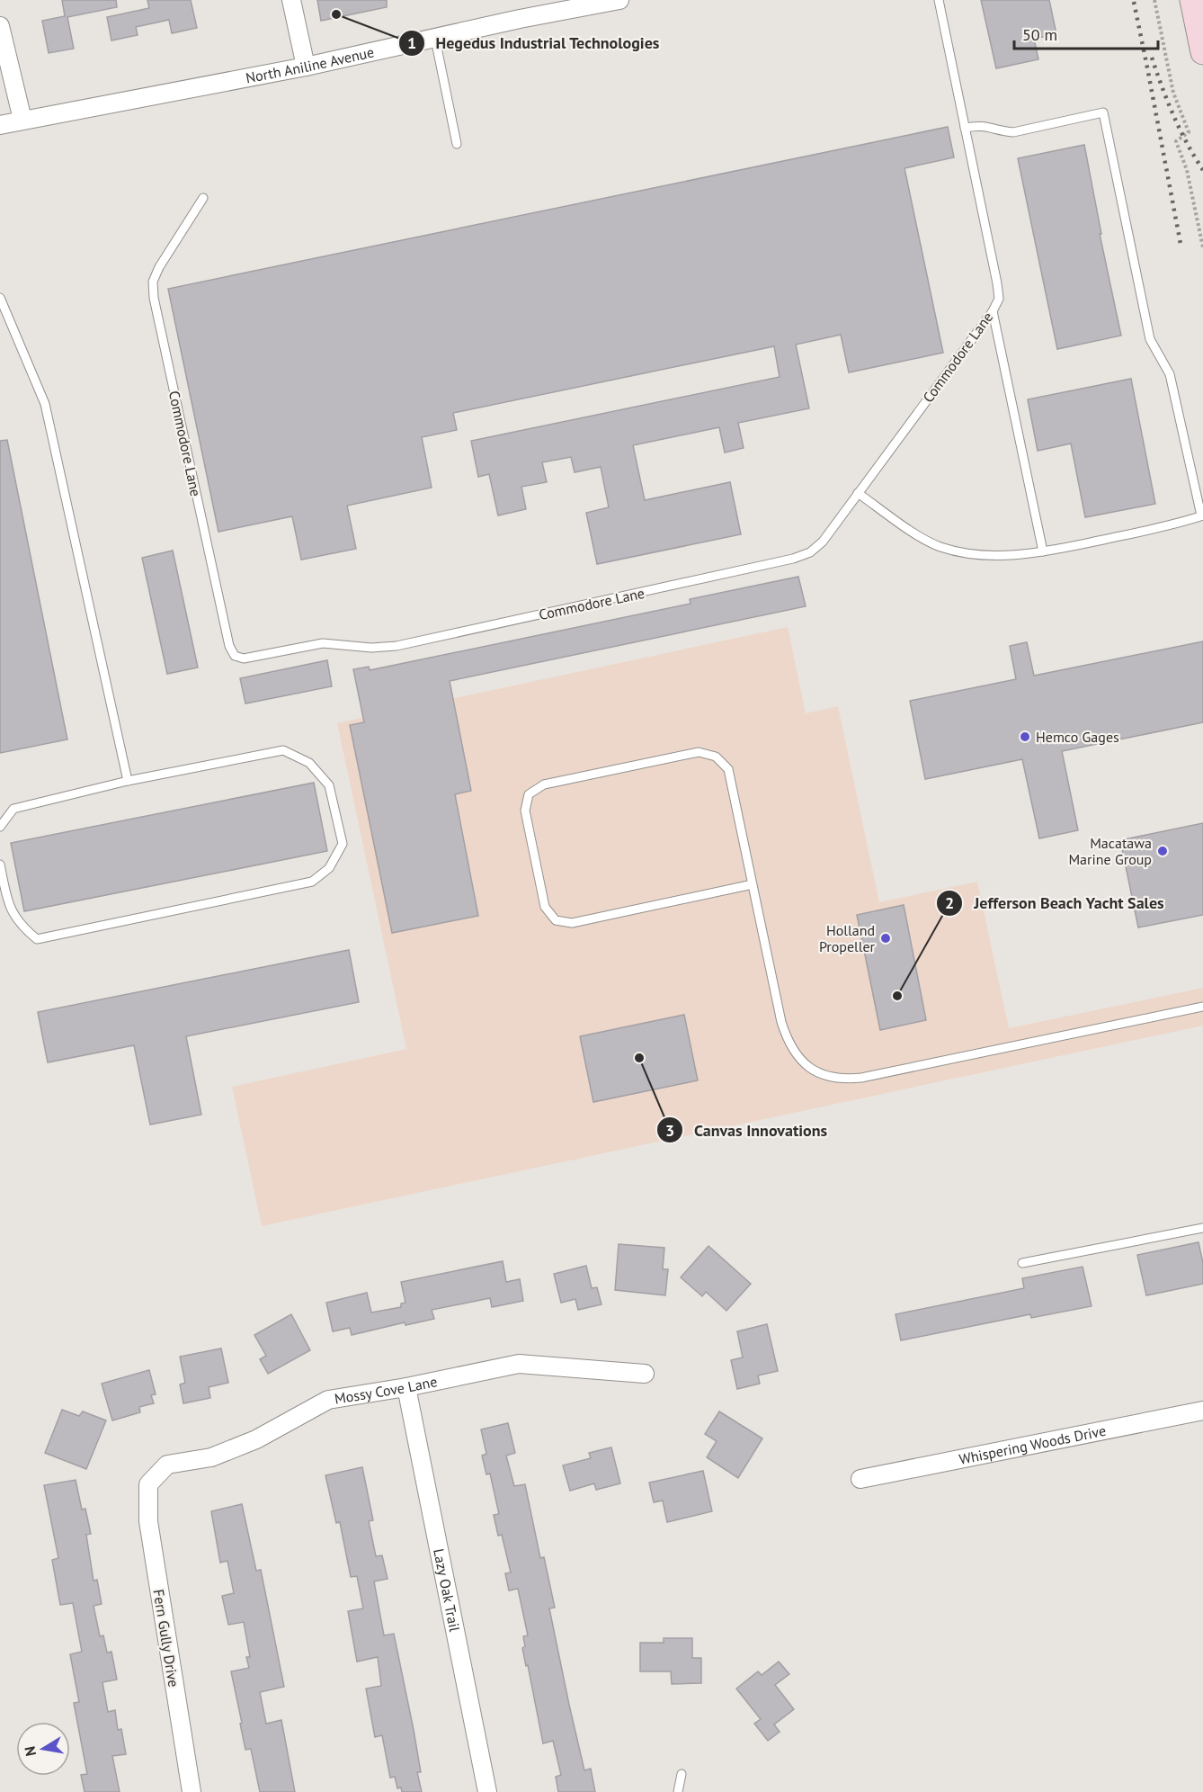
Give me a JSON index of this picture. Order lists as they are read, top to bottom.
{
  "streets": {
    "street": [
      "North Aniline Avenue",
      "Mossy Cove Lane",
      "Whispering Woods Drive",
      "Lazy Oak Trail",
      "Fern Gully Drive"
    ],
    "lane": ["Commodore Lane"]
  },
  "crossings": [
    ["Mossy Cove Lane", "Lazy Oak Trail"],
    ["Mossy Cove Lane", "Fern Gully Drive"]
  ],
  "places": [
    "Hegedus Industrial Technologies",
    "Hemco Gages",
    "Macatawa Marine Group",
    "Holland Propeller",
    "Jefferson Beach Yacht Sales",
    "Canvas Innovations"
  ],
  "scale_bar": "50 m",
  "north": "left"
}
